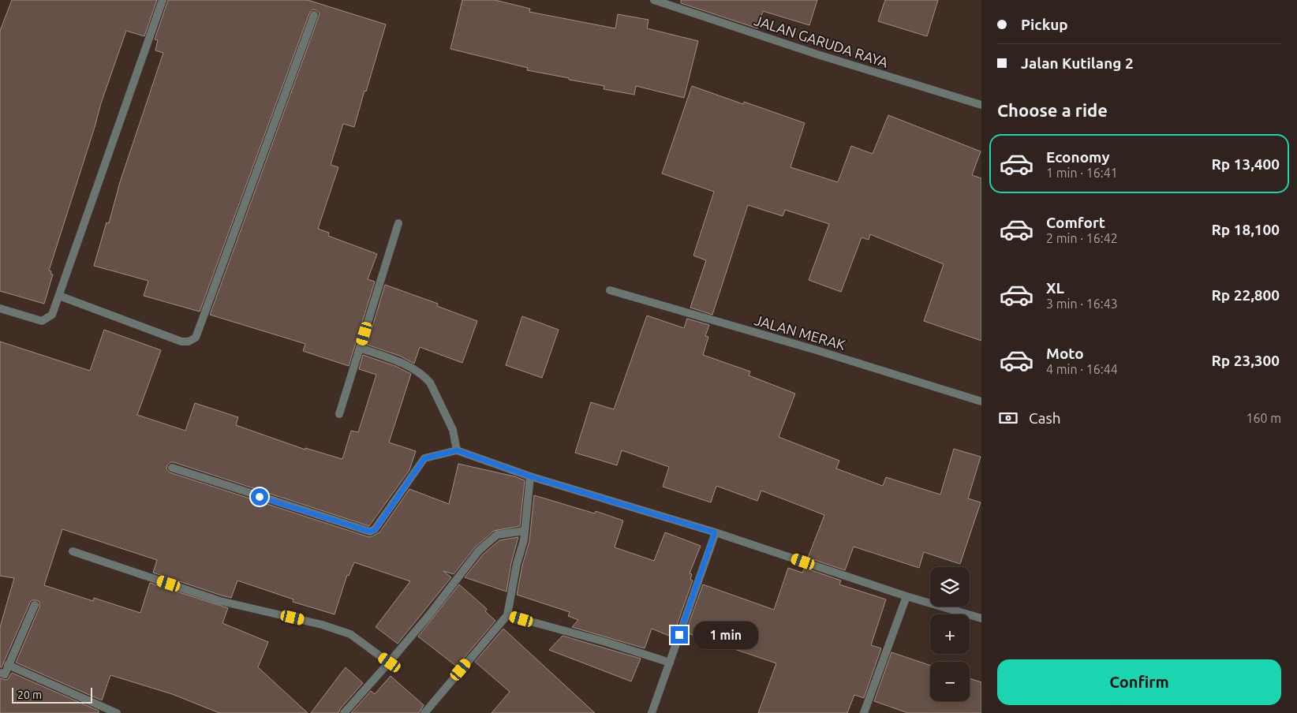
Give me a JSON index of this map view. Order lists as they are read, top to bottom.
{
  "streets": {
    "street": ["JALAN GARUDA RAYA", "JALAN MERAK"]
  },
  "scale_bar": "20 m",
  "page": {
    "banner": ["Pickup", "Jalan Kutilang 2"],
    "heading": "Choose a ride",
    "list": [
      {
        "name": "Economy",
        "note": "1 min · 16:41",
        "value": "Rp 13,400"
      },
      {
        "name": "Comfort",
        "note": "2 min · 16:42",
        "value": "Rp 18,100"
      },
      {
        "name": "XL",
        "note": "3 min · 16:43",
        "value": "Rp 22,800"
      },
      {
        "name": "Moto",
        "note": "4 min · 16:44",
        "value": "Rp 23,300"
      }
    ],
    "pay": ["Cash", "160 m"],
    "map_buttons": ["+", "−"],
    "bubble": "1 min",
    "buttons": "Confirm",
    "scale": "20 m"
  }
}
